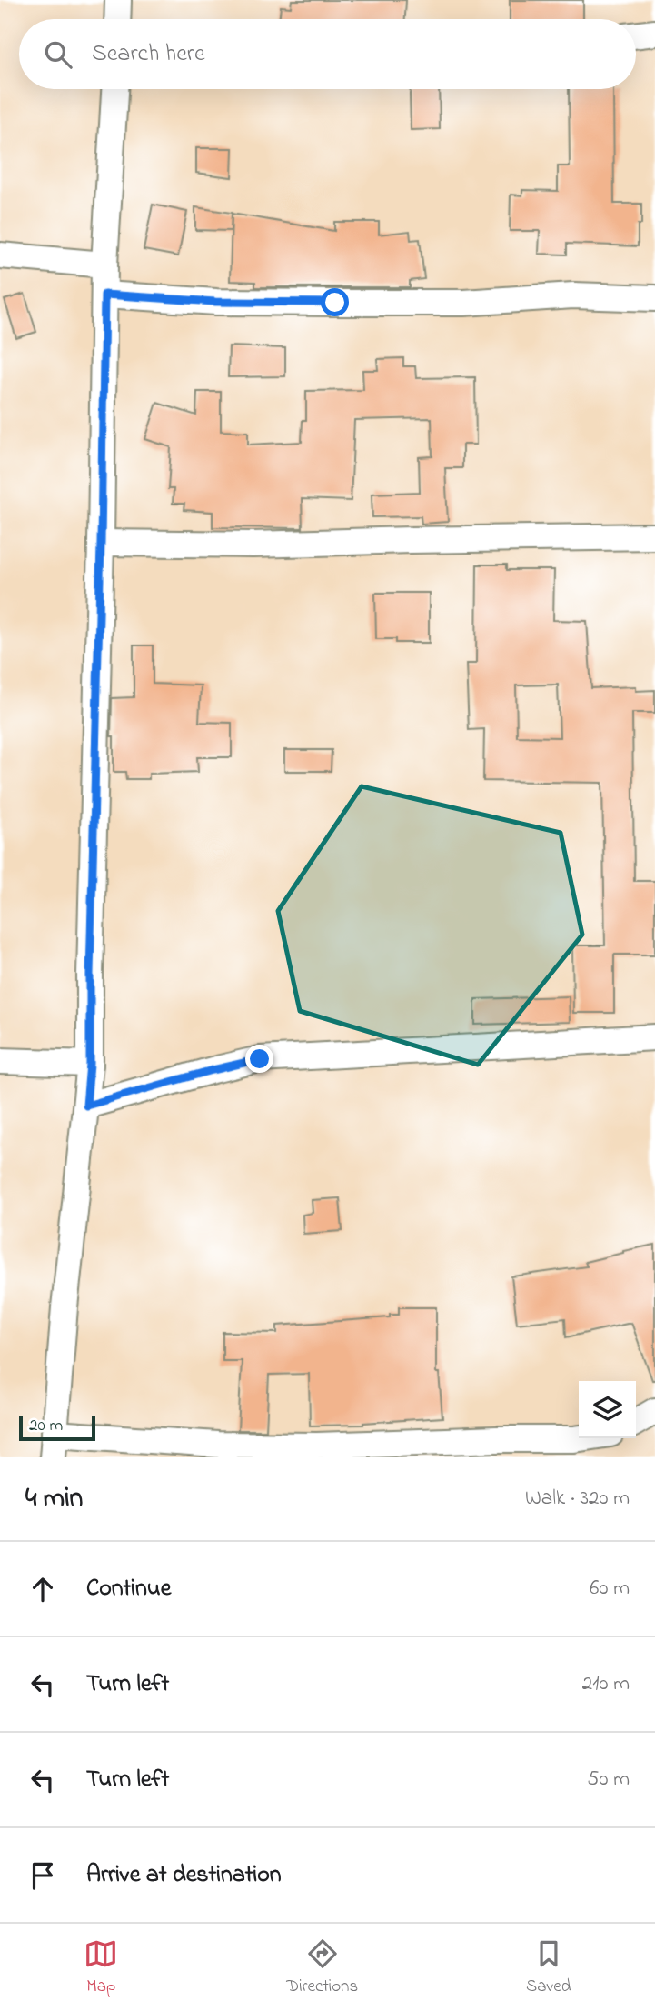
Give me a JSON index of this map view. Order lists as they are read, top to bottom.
{
  "scale_bar": "20 m",
  "page": {
    "search": "Search here",
    "scale": "20 m",
    "heading": ["4 min", "Walk · 320 m"],
    "list": [
      ["Continue", "60 m"],
      ["Turn left", "210 m"],
      ["Turn left", "50 m"],
      "Arrive at destination"
    ],
    "nav": ["Map", "Directions", "Saved"]
  }
}
